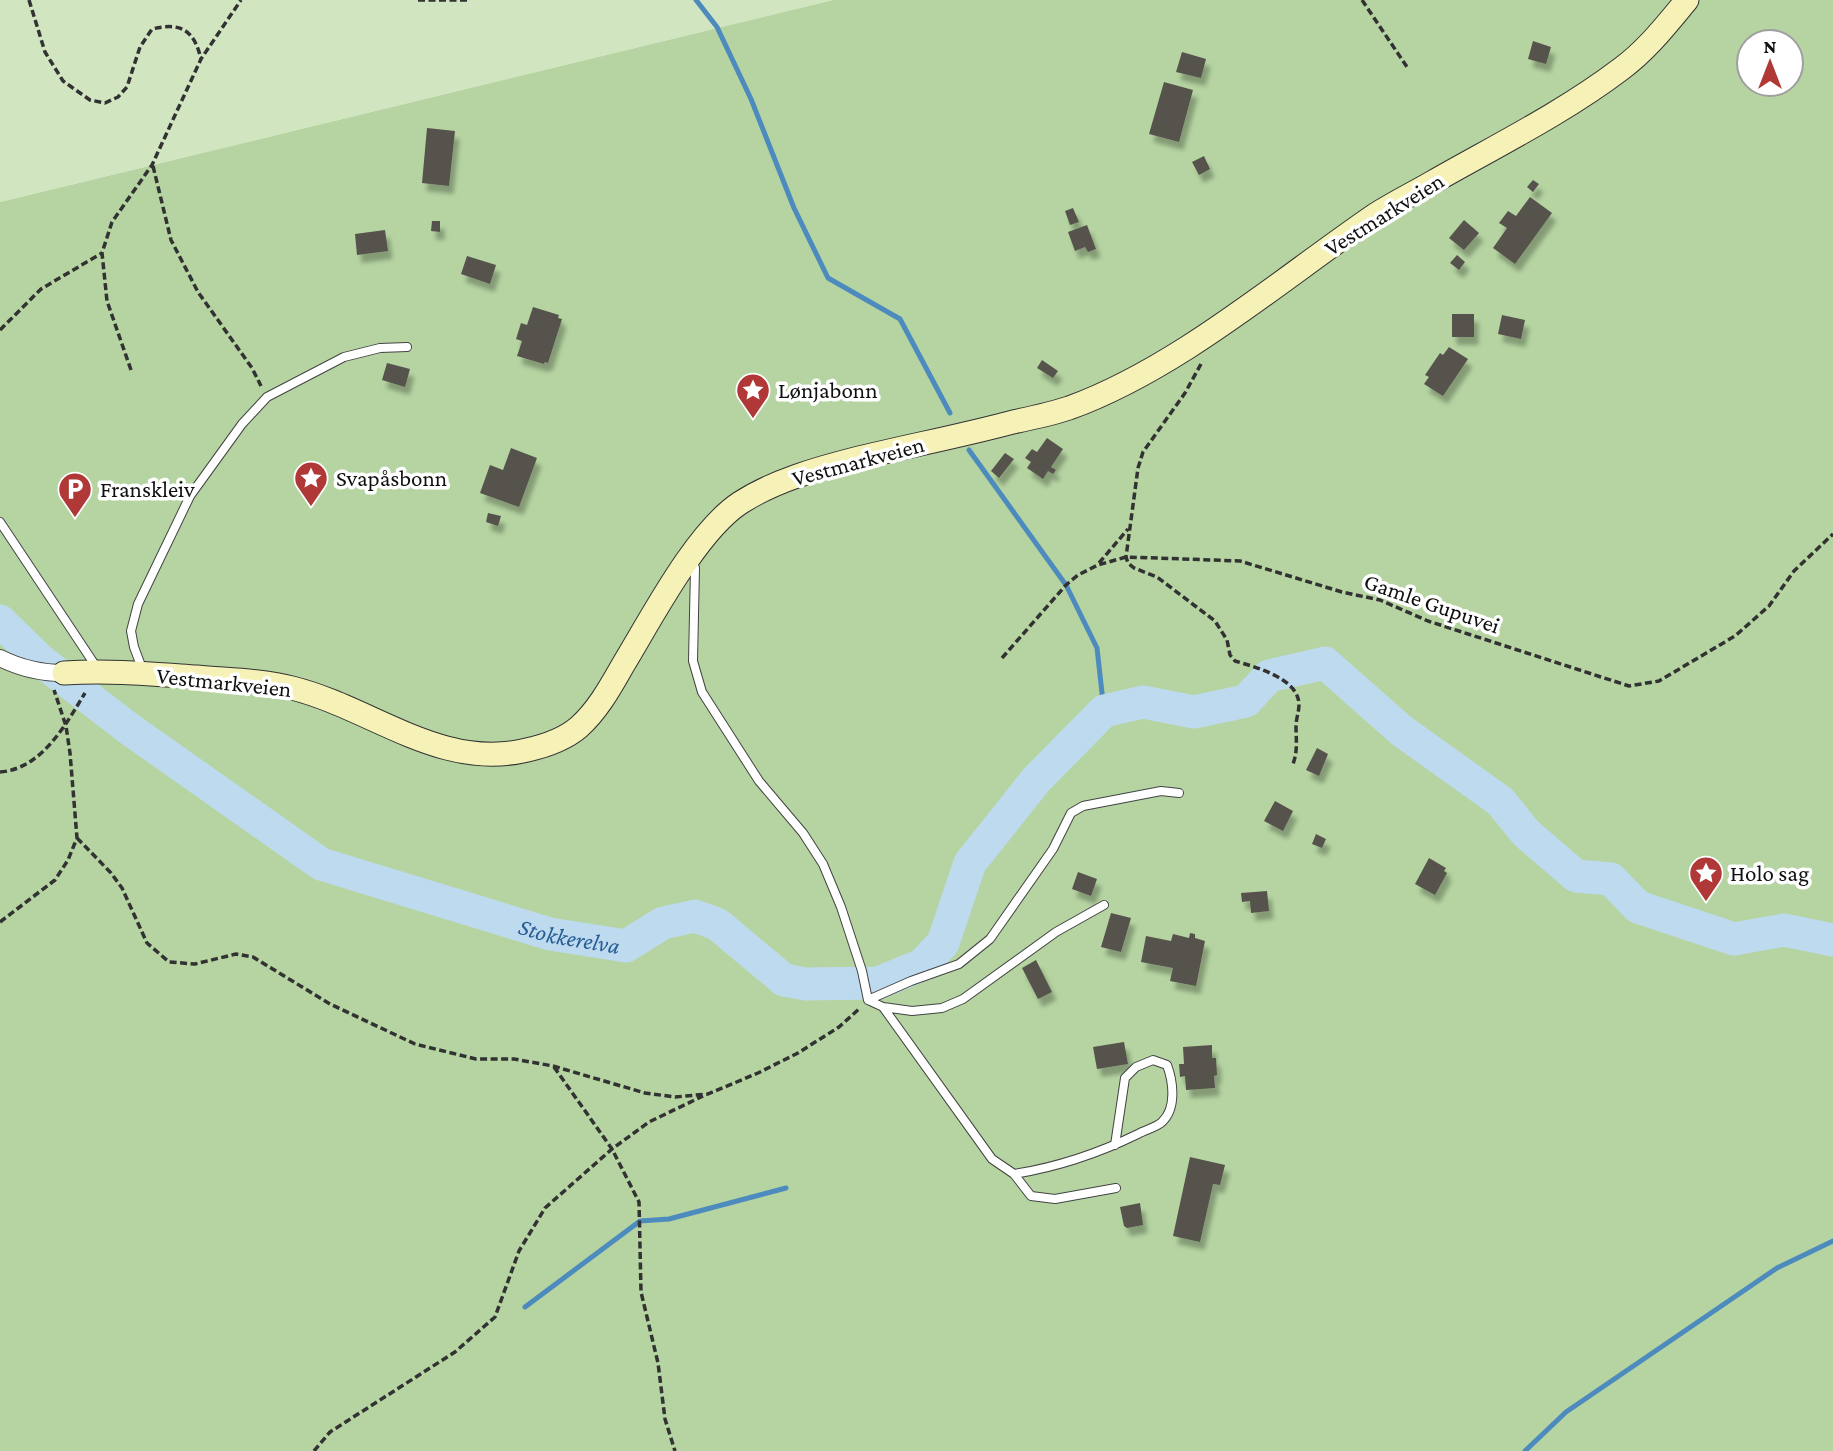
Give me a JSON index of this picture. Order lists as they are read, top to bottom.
{
  "streets": {
    "street": ["Vestmarkveien"],
    "path": ["Gamle Gupuvei"]
  },
  "water": ["Stokkerelva"],
  "places": {
    "place": ["Lønjabonn", "Svapåsbonn", "Holo sag"],
    "parking": ["Franskleiv"]
  },
  "north": "top"
}
